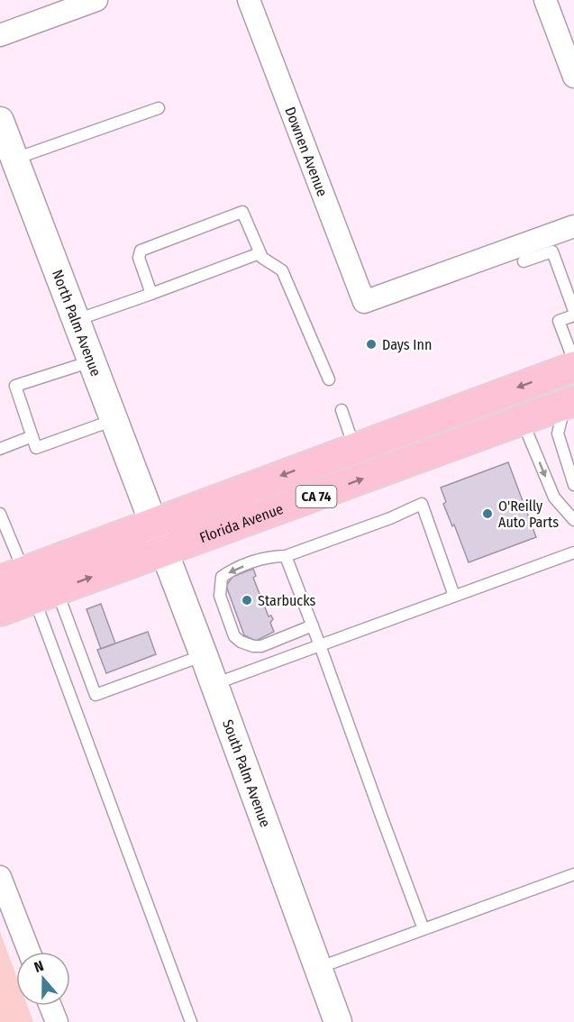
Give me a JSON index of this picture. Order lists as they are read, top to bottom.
{
  "streets": {
    "main road": ["CA 74", "Florida Avenue"],
    "street": ["Downen Avenue", "North Palm Avenue", "South Palm Avenue"]
  },
  "crossings": [
    ["North Palm Avenue", "Florida Avenue"],
    ["North Palm Avenue", "South Palm Avenue"],
    ["Florida Avenue", "South Palm Avenue"]
  ],
  "places": ["Days Inn", "O'Reilly Auto Parts", "Starbucks"],
  "north": "top"
}
